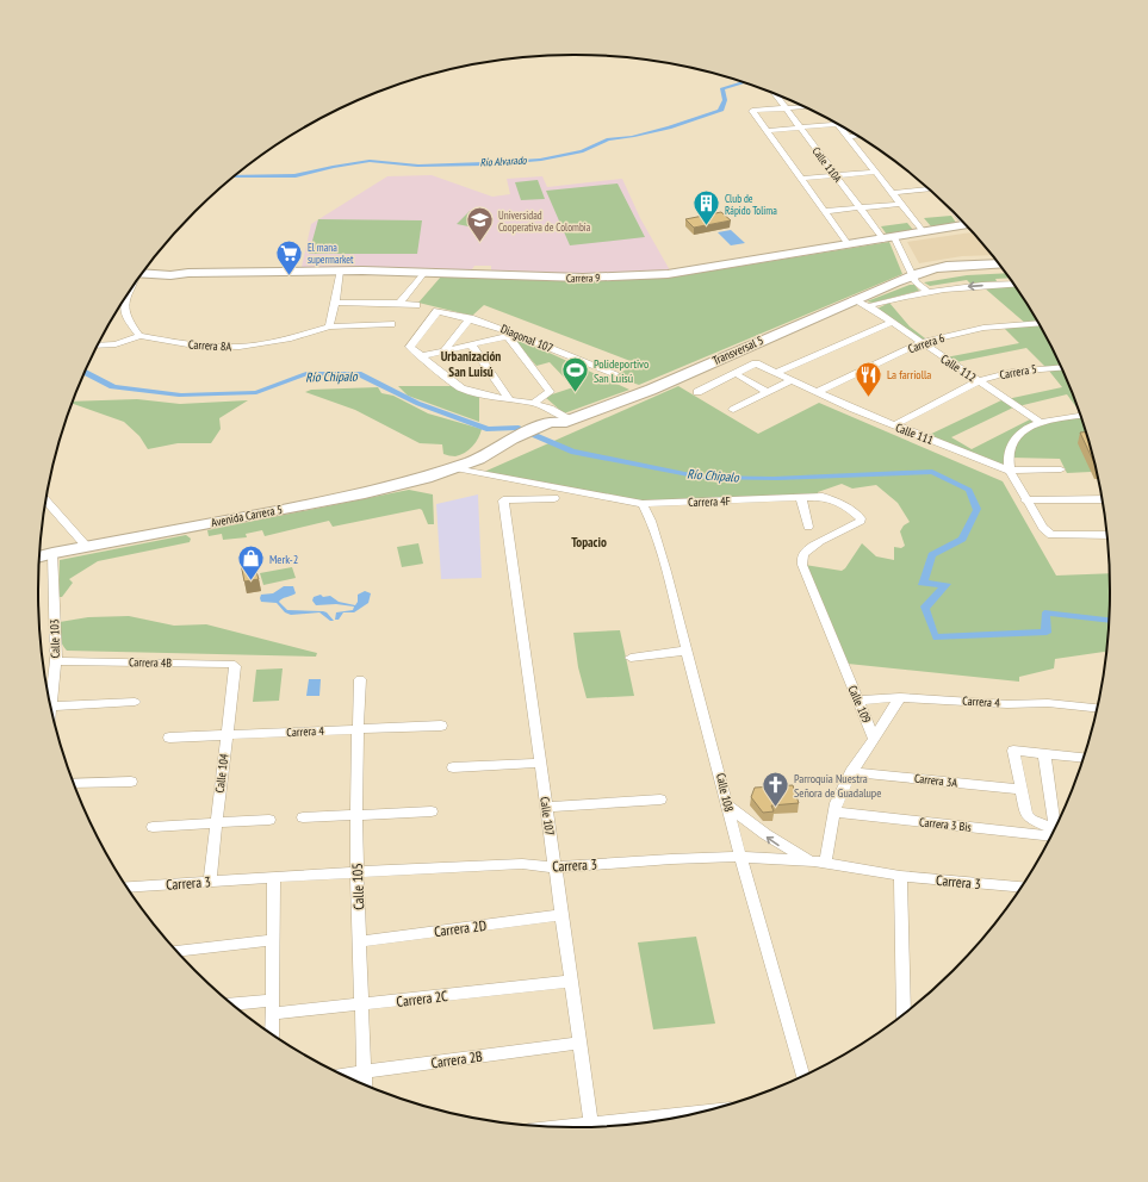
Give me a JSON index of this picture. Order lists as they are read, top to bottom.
{
  "streets": {
    "main road": ["Carrera 9", "Transversal 5", "Avenida Carrera 5"],
    "street": [
      "Calle 110A",
      "Diagonal 107",
      "Carrera 6",
      "Carrera 8A",
      "Calle 112",
      "Carrera 5",
      "Calle 111",
      "Carrera 4F",
      "Calle 103",
      "Carrera 4B",
      "Carrera 4",
      "Calle 109",
      "Calle 104",
      "Carrera 3A",
      "Calle 108",
      "Calle 107",
      "Carrera 3 Bis",
      "Carrera 3",
      "Calle 105",
      "Carrera 2D",
      "Carrera 2C",
      "Carrera 2B"
    ]
  },
  "crossings": [
    ["Calle 110A", "Carrera 9"],
    ["Carrera 6", "Calle 112"],
    ["Carrera 6", "Calle 111"],
    ["Transversal 5", "Calle 112"],
    ["Transversal 5", "Carrera 4F"],
    ["Transversal 5", "Avenida Carrera 5"],
    ["Calle 112", "Carrera 5"],
    ["Carrera 5", "Calle 111"],
    ["Carrera 4F", "Avenida Carrera 5"],
    ["Carrera 4F", "Calle 109"],
    ["Carrera 4F", "Calle 108"],
    ["Avenida Carrera 5", "Calle 103"],
    ["Calle 103", "Carrera 4B"],
    ["Carrera 4B", "Calle 104"],
    ["Carrera 4", "Calle 109"],
    ["Carrera 4", "Calle 104"],
    ["Carrera 4", "Calle 105"],
    ["Calle 109", "Carrera 3A"],
    ["Calle 109", "Carrera 3 Bis"],
    ["Calle 109", "Carrera 3"],
    ["Calle 104", "Carrera 3"],
    ["Calle 108", "Carrera 3"],
    ["Calle 107", "Carrera 3"],
    ["Calle 107", "Carrera 2D"],
    ["Calle 107", "Carrera 2C"],
    ["Calle 107", "Carrera 2B"],
    ["Carrera 3", "Calle 105"],
    ["Calle 105", "Carrera 2D"],
    ["Calle 105", "Carrera 2C"],
    ["Calle 105", "Carrera 2B"]
  ],
  "districts": ["Urbanización San Luisú", "Topacio"],
  "water": ["Río Alvarado", "Río Chipalo"],
  "places": {
    "building": ["Club de Rápido Tolima"],
    "school or university": ["Universidad Cooperativa de Colombia"],
    "supermarket": ["El mana supermarket"],
    "sports": ["Polideportivo San Luisú"],
    "restaurant": ["La farriolla"],
    "shop": ["Merk-2"],
    "church": ["Parroquia Nuestra Señora de Guadalupe"]
  }
}
